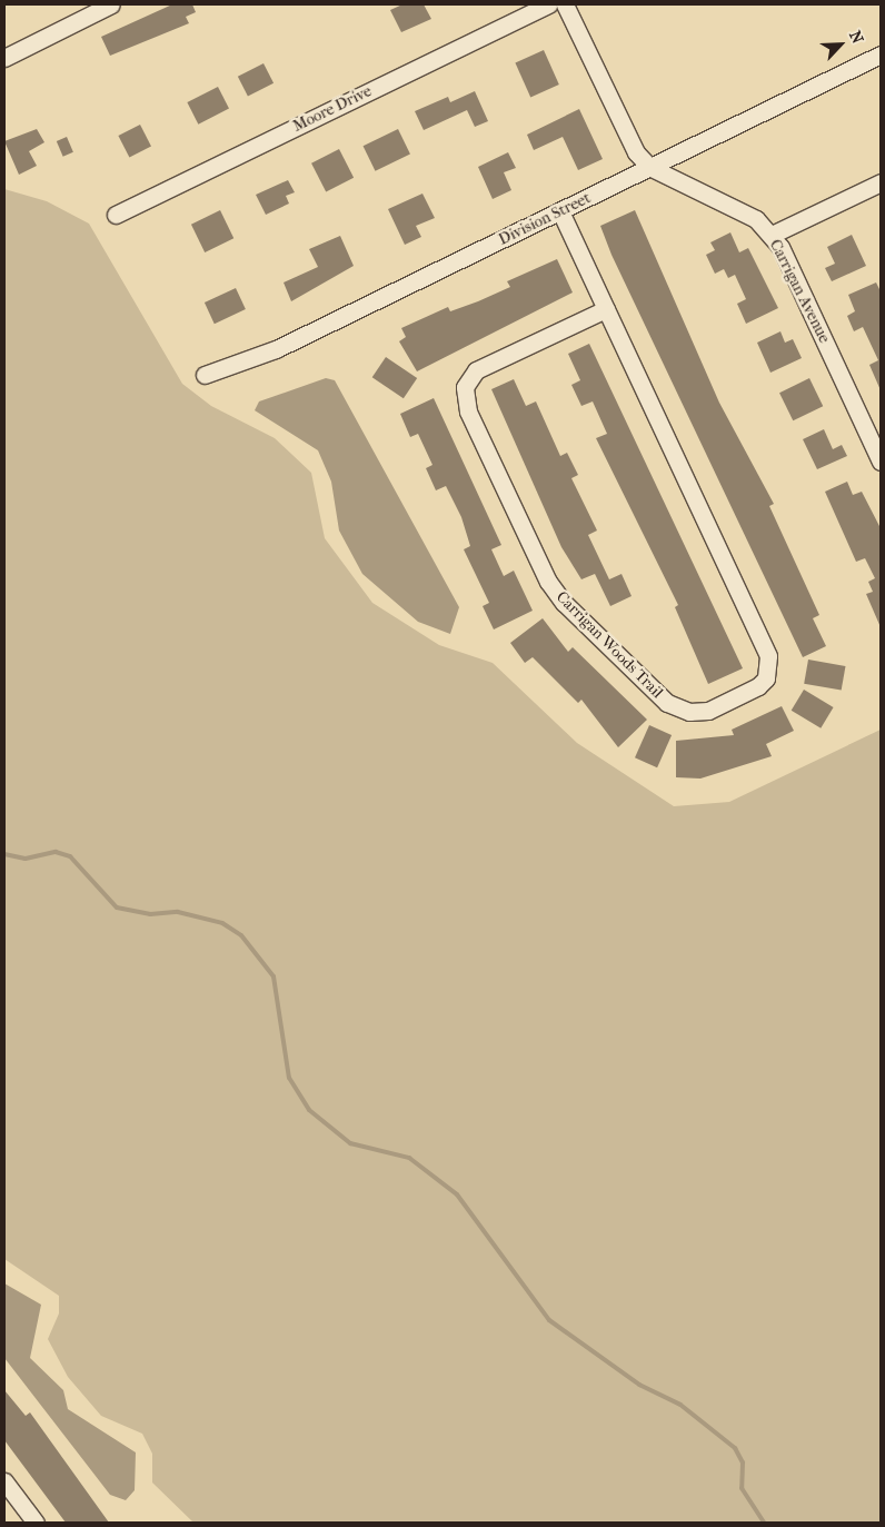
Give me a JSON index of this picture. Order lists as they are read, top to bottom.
{
  "streets": {
    "street": [
      "Moore Drive",
      "Division Street",
      "Carrigan Avenue",
      "Carrigan Woods Trail"
    ]
  },
  "crossings": [
    ["Division Street", "Carrigan Avenue"],
    ["Division Street", "Carrigan Woods Trail"]
  ],
  "north": "top right"
}
